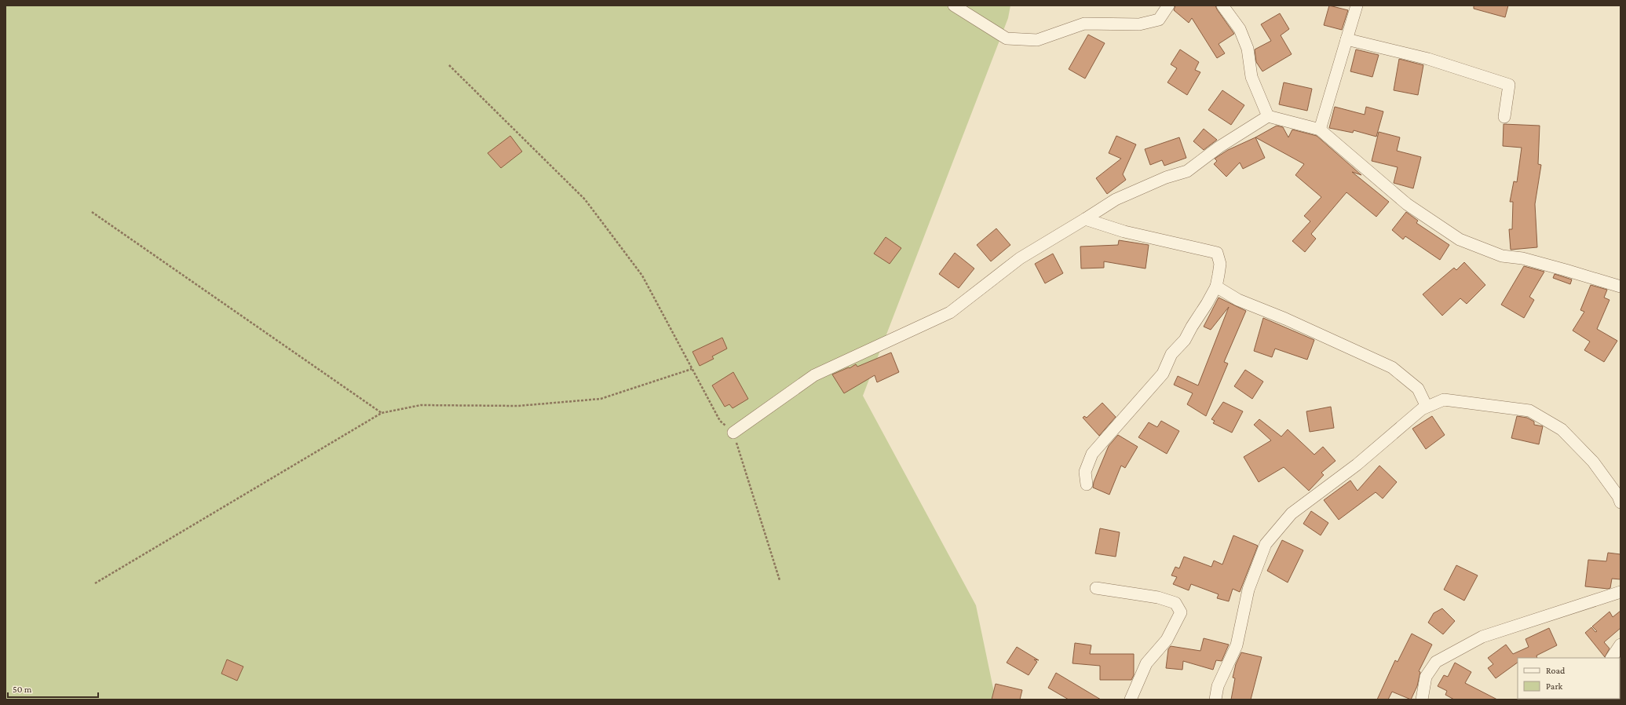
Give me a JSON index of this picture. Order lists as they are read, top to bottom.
{
  "legend": ["Road", "Park"],
  "scale_bar": "50 m"
}
